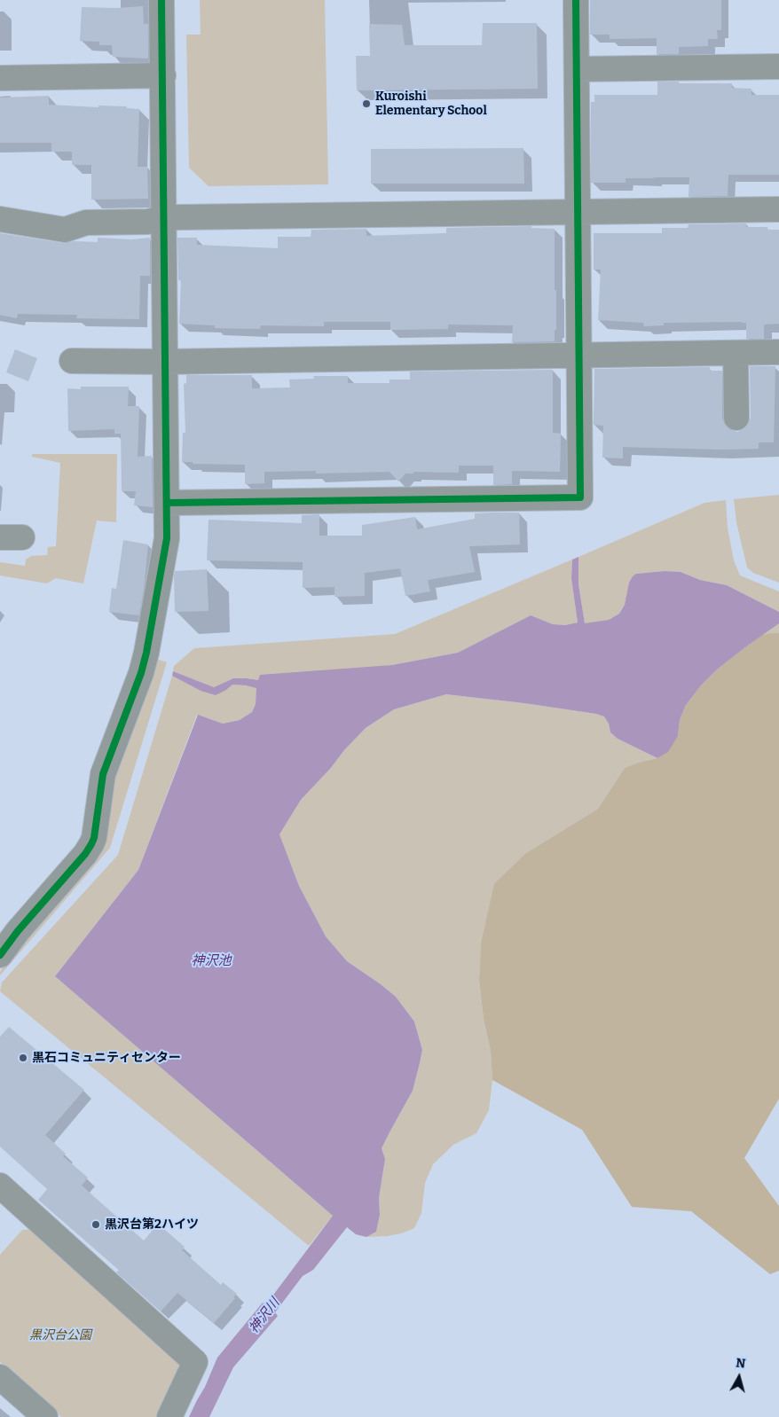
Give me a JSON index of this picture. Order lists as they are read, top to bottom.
{
  "water": ["神沢池", "神沢川"],
  "parks": ["黒沢台公園"],
  "places": ["Kuroishi Elementary School", "黒石コミュニティセンター", "黒沢台第2ハイツ"],
  "north": "top"
}
